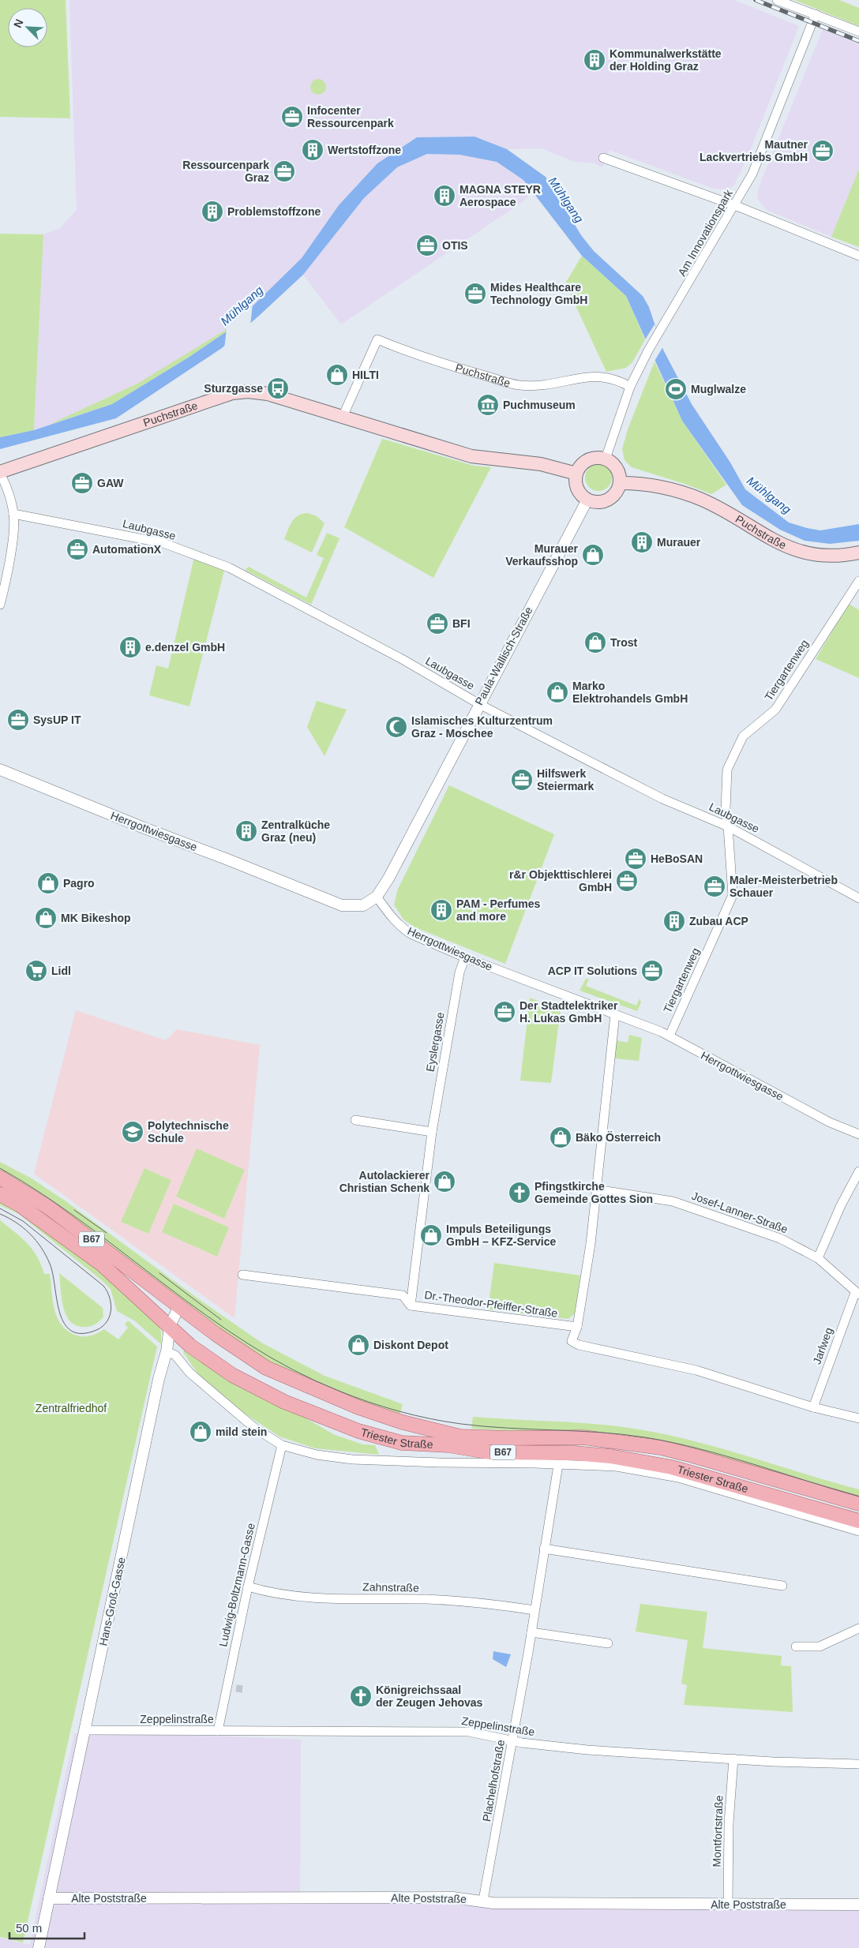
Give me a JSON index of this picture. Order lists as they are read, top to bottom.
{
  "streets": {
    "main road": ["Puchstraße", "B67", "Triester Straße"],
    "street": [
      "Am Innovationspark",
      "Laubgasse",
      "Paula-Wallisch-Straße",
      "Tiergartenweg",
      "Herrgottwiesgasse",
      "Eyslergasse",
      "Josef-Lanner-Straße",
      "Dr.-Theodor-Pfeiffer-Straße",
      "Jarlweg",
      "Ludwig-Boltzmann-Gasse",
      "Zahnstraße",
      "Hans-Groß-Gasse",
      "Zeppelinstraße",
      "Plachelhofstraße",
      "Montfortstraße",
      "Alte Poststraße"
    ]
  },
  "crossings": [
    ["Am Innovationspark", "Puchstraße"],
    ["Am Innovationspark", "Paula-Wallisch-Straße"],
    ["Puchstraße", "Paula-Wallisch-Straße"],
    ["Laubgasse", "Paula-Wallisch-Straße"],
    ["Laubgasse", "Tiergartenweg"],
    ["Paula-Wallisch-Straße", "Herrgottwiesgasse"],
    ["Tiergartenweg", "Herrgottwiesgasse"],
    ["Herrgottwiesgasse", "Eyslergasse"],
    ["Eyslergasse", "Dr.-Theodor-Pfeiffer-Straße"],
    ["Josef-Lanner-Straße", "Jarlweg"],
    ["Triester Straße", "Ludwig-Boltzmann-Gasse"],
    ["Triester Straße", "Hans-Groß-Gasse"],
    ["Triester Straße", "Plachelhofstraße"],
    ["Ludwig-Boltzmann-Gasse", "Zahnstraße"],
    ["Ludwig-Boltzmann-Gasse", "Zeppelinstraße"],
    ["Zahnstraße", "Plachelhofstraße"],
    ["Hans-Groß-Gasse", "Zeppelinstraße"],
    ["Hans-Groß-Gasse", "Alte Poststraße"],
    ["Zeppelinstraße", "Plachelhofstraße"],
    ["Zeppelinstraße", "Montfortstraße"],
    ["Plachelhofstraße", "Alte Poststraße"],
    ["Montfortstraße", "Alte Poststraße"]
  ],
  "water": ["Mühlgang"],
  "parks": ["Zentralfriedhof"],
  "places": {
    "building": [
      "Kommunalwerkstätte der Holding Graz",
      "Wertstoffzone",
      "MAGNA STEYR Aerospace",
      "Problemstoffzone",
      "Murauer",
      "e.denzel GmbH",
      "Zentralküche Graz (neu)",
      "PAM - Perfumes and more",
      "Zubau ACP"
    ],
    "office": [
      "Infocenter Ressourcenpark",
      "Mautner Lackvertriebs GmbH",
      "Ressourcenpark Graz",
      "OTIS",
      "Mides Healthcare Technology GmbH",
      "GAW",
      "AutomationX",
      "BFI",
      "SysUP IT",
      "Hilfswerk Steiermark",
      "HeBoSAN",
      "r&r Objekttischlerei GmbH",
      "Maler-Meisterbetrieb Schauer",
      "ACP IT Solutions",
      "Der Stadtelektriker H. Lukas GmbH"
    ],
    "shop": [
      "HILTI",
      "Murauer Verkaufsshop",
      "Trost",
      "Marko Elektrohandels GmbH",
      "Pagro",
      "MK Bikeshop",
      "Bäko Österreich",
      "Autolackierer Christian Schenk",
      "Impuls Beteiligungs GmbH – KFZ-Service",
      "Diskont Depot",
      "mild stein"
    ],
    "bus stop": ["Sturzgasse"],
    "sports": ["Muglwalze"],
    "museum": ["Puchmuseum"],
    "mosque": ["Islamisches Kulturzentrum Graz - Moschee"],
    "supermarket": ["Lidl"],
    "school or university": ["Polytechnische Schule"],
    "church": ["Pfingstkirche Gemeinde Gottes Sion", "Königreichssaal der Zeugen Jehovas"]
  },
  "scale_bar": "50 m",
  "north": "top left"
}
